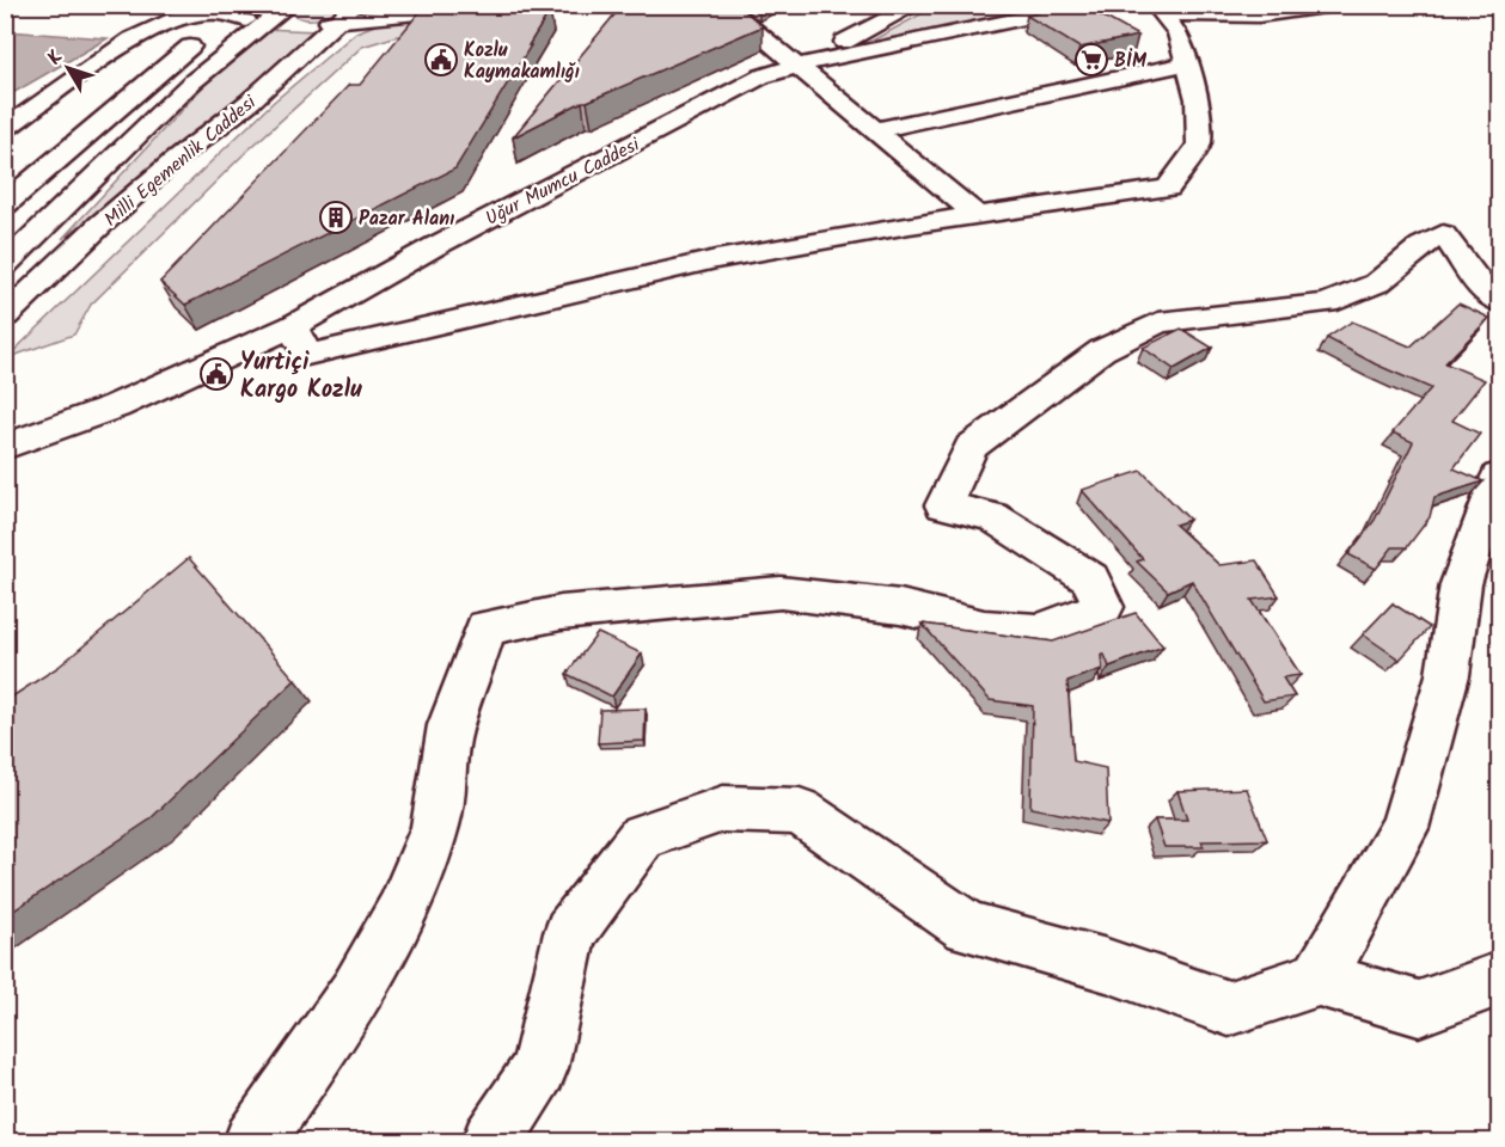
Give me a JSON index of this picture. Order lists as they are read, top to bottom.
{
  "streets": {
    "main road": ["Milli Egemenlik Caddesi", "Uğur Mumcu Caddesi"]
  },
  "places": {
    "public building": ["Kozlu Kaymakamlığı", "Yurtiçi Kargo Kozlu"],
    "supermarket": ["BİM"],
    "building": ["Pazar Alanı"]
  },
  "north": "top left"
}
